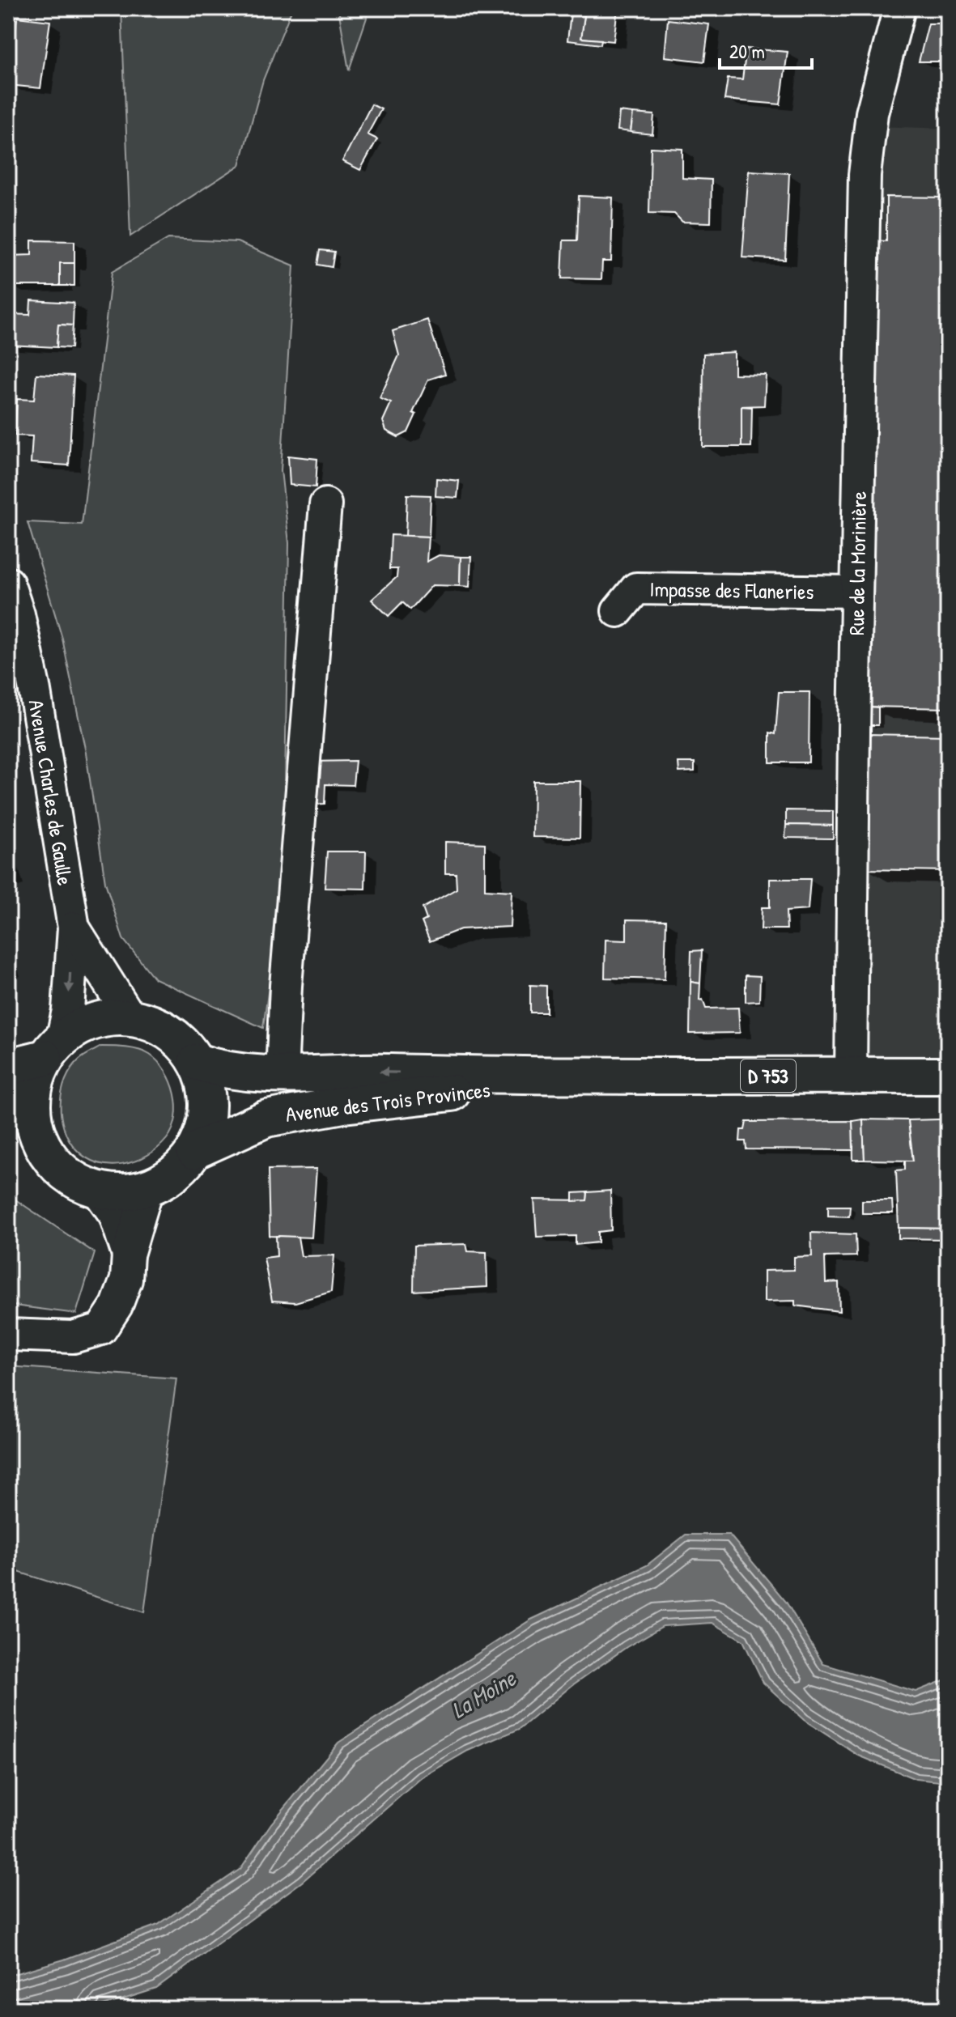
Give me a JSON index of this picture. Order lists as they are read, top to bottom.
{
  "streets": {
    "main road": ["D 753", "Avenue des Trois Provinces"],
    "street": ["Rue de la Morinière", "Impasse des Flaneries", "Avenue Charles de Gaulle"]
  },
  "crossings": [
    ["Rue de la Morinière", "Impasse des Flaneries"],
    ["Rue de la Morinière", "Avenue des Trois Provinces"],
    ["Avenue Charles de Gaulle", "Avenue des Trois Provinces"]
  ],
  "water": ["La Moine"],
  "scale_bar": "20 m"
}
